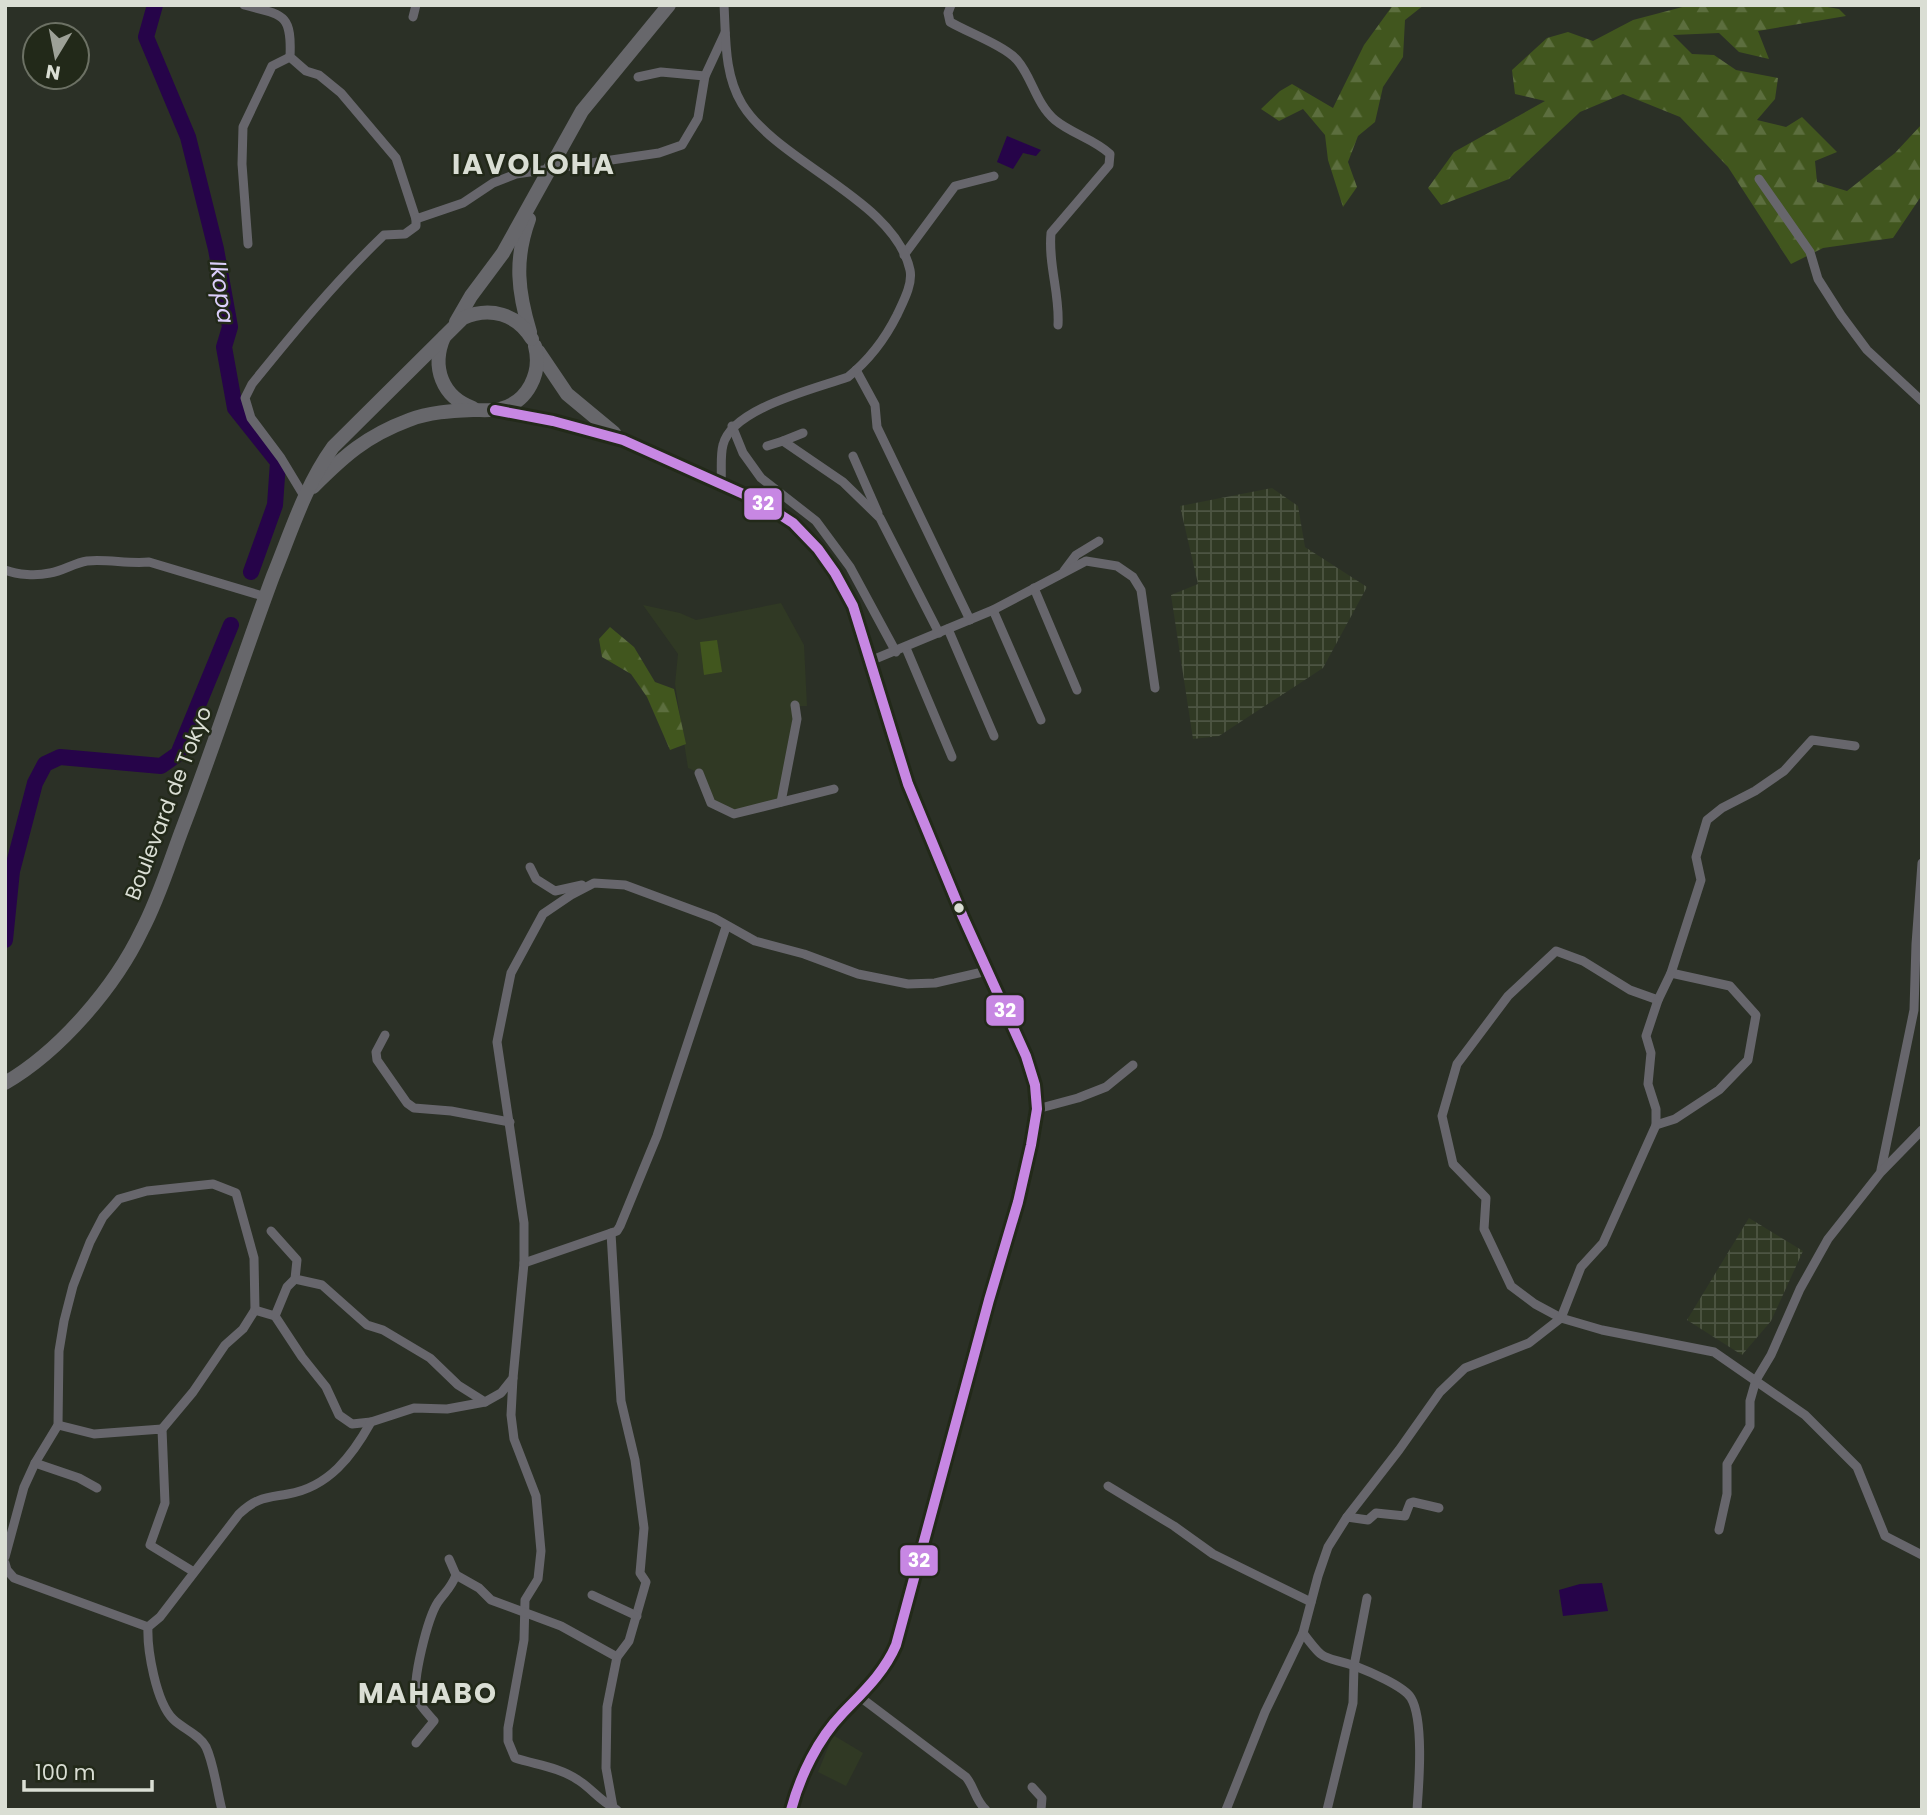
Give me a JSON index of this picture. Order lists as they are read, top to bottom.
{
  "streets": {
    "main road": ["Boulevard de Tokyo"]
  },
  "districts": ["IAVOLOHA", "MAHABO"],
  "water": ["Ikopa"],
  "lines": ["transit line 32"],
  "scale_bar": "100 m",
  "north": "bottom"
}
